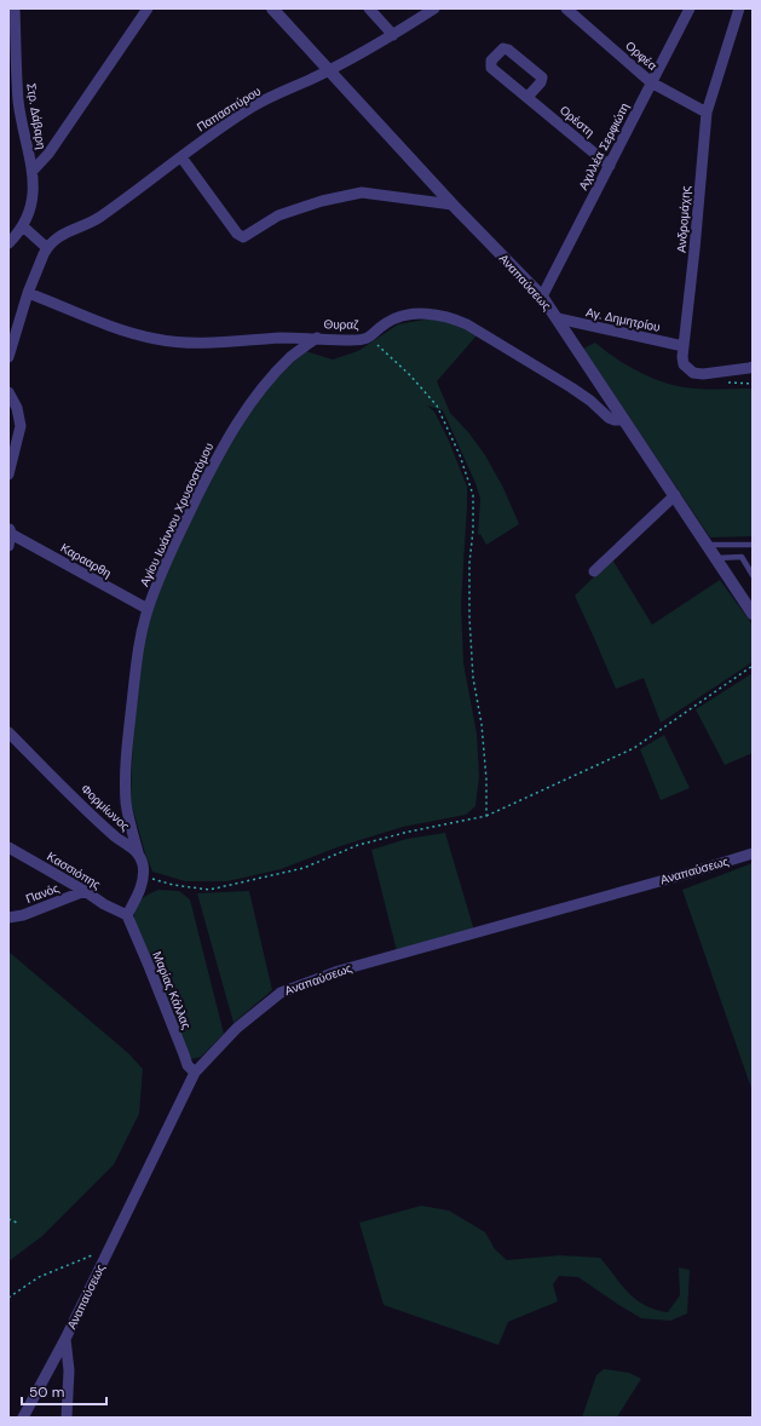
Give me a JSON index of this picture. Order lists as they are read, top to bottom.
{
  "streets": {
    "street": [
      "Ορφέα",
      "Παπασπύρου",
      "Στρ. Δάβαρη",
      "Ορέστη",
      "Αχιλλέα Σερφιώτη",
      "Ανδρομάχης",
      "Αναπαύσεως",
      "Αγ. Δημητρίου",
      "Θυραζ",
      "Αγίου Ιωάννου Χρυσοστόμου",
      "Καρααρθη",
      "Φορμίωνος",
      "Κασσιόπης",
      "Πανός",
      "Μαρίας Κάλλας"
    ]
  },
  "crossings": [
    ["Ορφέα", "Αχιλλέα Σερφιώτη"],
    ["Ορφέα", "Ανδρομάχης"],
    ["Παπασπύρου", "Αναπαύσεως"],
    ["Ορέστη", "Αχιλλέα Σερφιώτη"],
    ["Αχιλλέα Σερφιώτη", "Αναπαύσεως"],
    ["Ανδρομάχης", "Αγ. Δημητρίου"],
    ["Αναπαύσεως", "Αγ. Δημητρίου"],
    ["Αναπαύσεως", "Θυραζ"],
    ["Αναπαύσεως", "Μαρίας Κάλλας"],
    ["Θυραζ", "Αγίου Ιωάννου Χρυσοστόμου"],
    ["Αγίου Ιωάννου Χρυσοστόμου", "Καρααρθη"],
    ["Αγίου Ιωάννου Χρυσοστόμου", "Φορμίωνος"],
    ["Κασσιόπης", "Πανός"],
    ["Κασσιόπης", "Μαρίας Κάλλας"]
  ],
  "scale_bar": "50 m"
}
